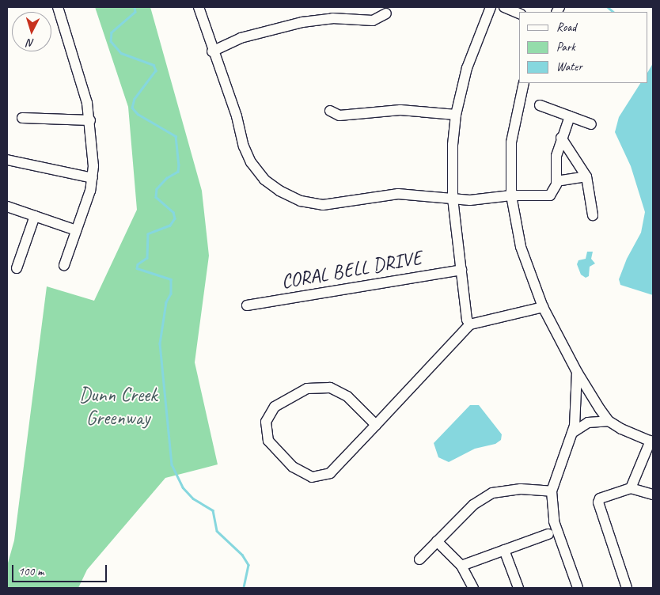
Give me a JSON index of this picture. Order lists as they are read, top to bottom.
{
  "streets": {
    "street": ["CORAL BELL DRIVE"]
  },
  "parks": ["Dunn Creek Greenway"],
  "legend": ["Road", "Park", "Water"],
  "scale_bar": "100 m",
  "north": "bottom"
}
